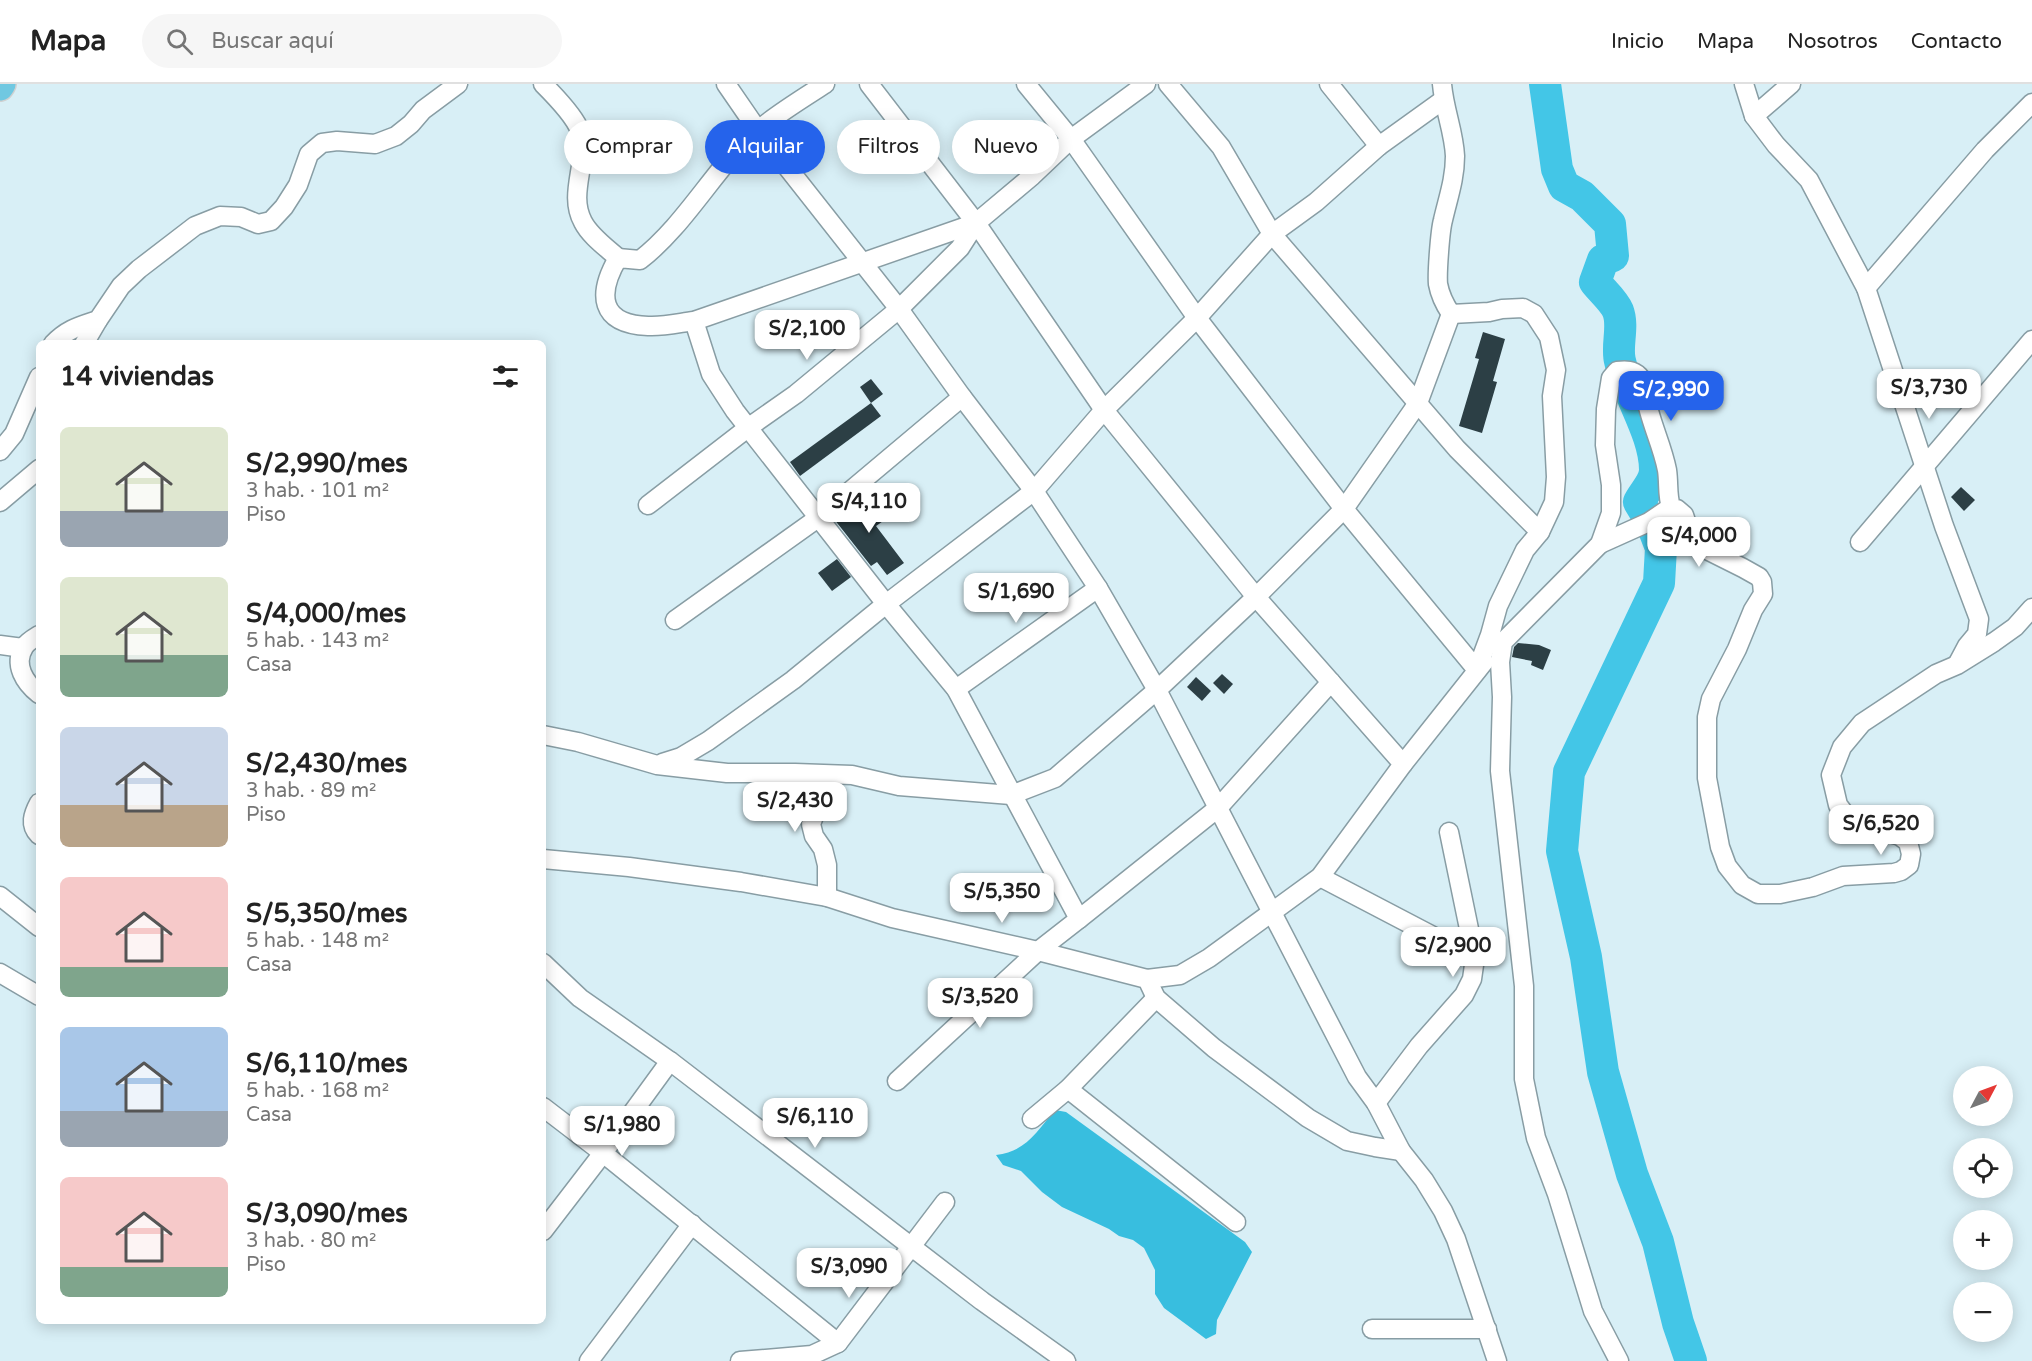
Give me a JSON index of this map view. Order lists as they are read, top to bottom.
{
  "north": "top right",
  "page": {
    "header": "Mapa",
    "search": "Buscar aquí",
    "nav": [
      "Inicio",
      "Mapa",
      "Nosotros",
      "Contacto"
    ],
    "chip": [
      "Comprar",
      "Alquilar",
      "Filtros",
      "Nuevo"
    ],
    "price": [
      "S/2,100",
      "S/3,730",
      "S/2,990",
      "S/4,110",
      "S/4,000",
      "S/1,690",
      "S/2,430",
      "S/6,520",
      "S/5,350",
      "S/2,900",
      "S/3,520",
      "S/6,110",
      "S/1,980",
      "S/3,090"
    ],
    "heading": "14 viviendas",
    "list": [
      {
        "name": "S/2,990/mes",
        "note": "3 hab. · 101 m² · Piso"
      },
      {
        "name": "S/4,000/mes",
        "note": "5 hab. · 143 m² · Casa"
      },
      {
        "name": "S/2,430/mes",
        "note": "3 hab. · 89 m² · Piso"
      },
      {
        "name": "S/5,350/mes",
        "note": "5 hab. · 148 m² · Casa"
      },
      {
        "name": "S/6,110/mes",
        "note": "5 hab. · 168 m² · Casa"
      },
      {
        "name": "S/3,090/mes",
        "note": "3 hab. · 80 m² · Piso"
      }
    ],
    "map_buttons": ["+", "−"]
  }
}
